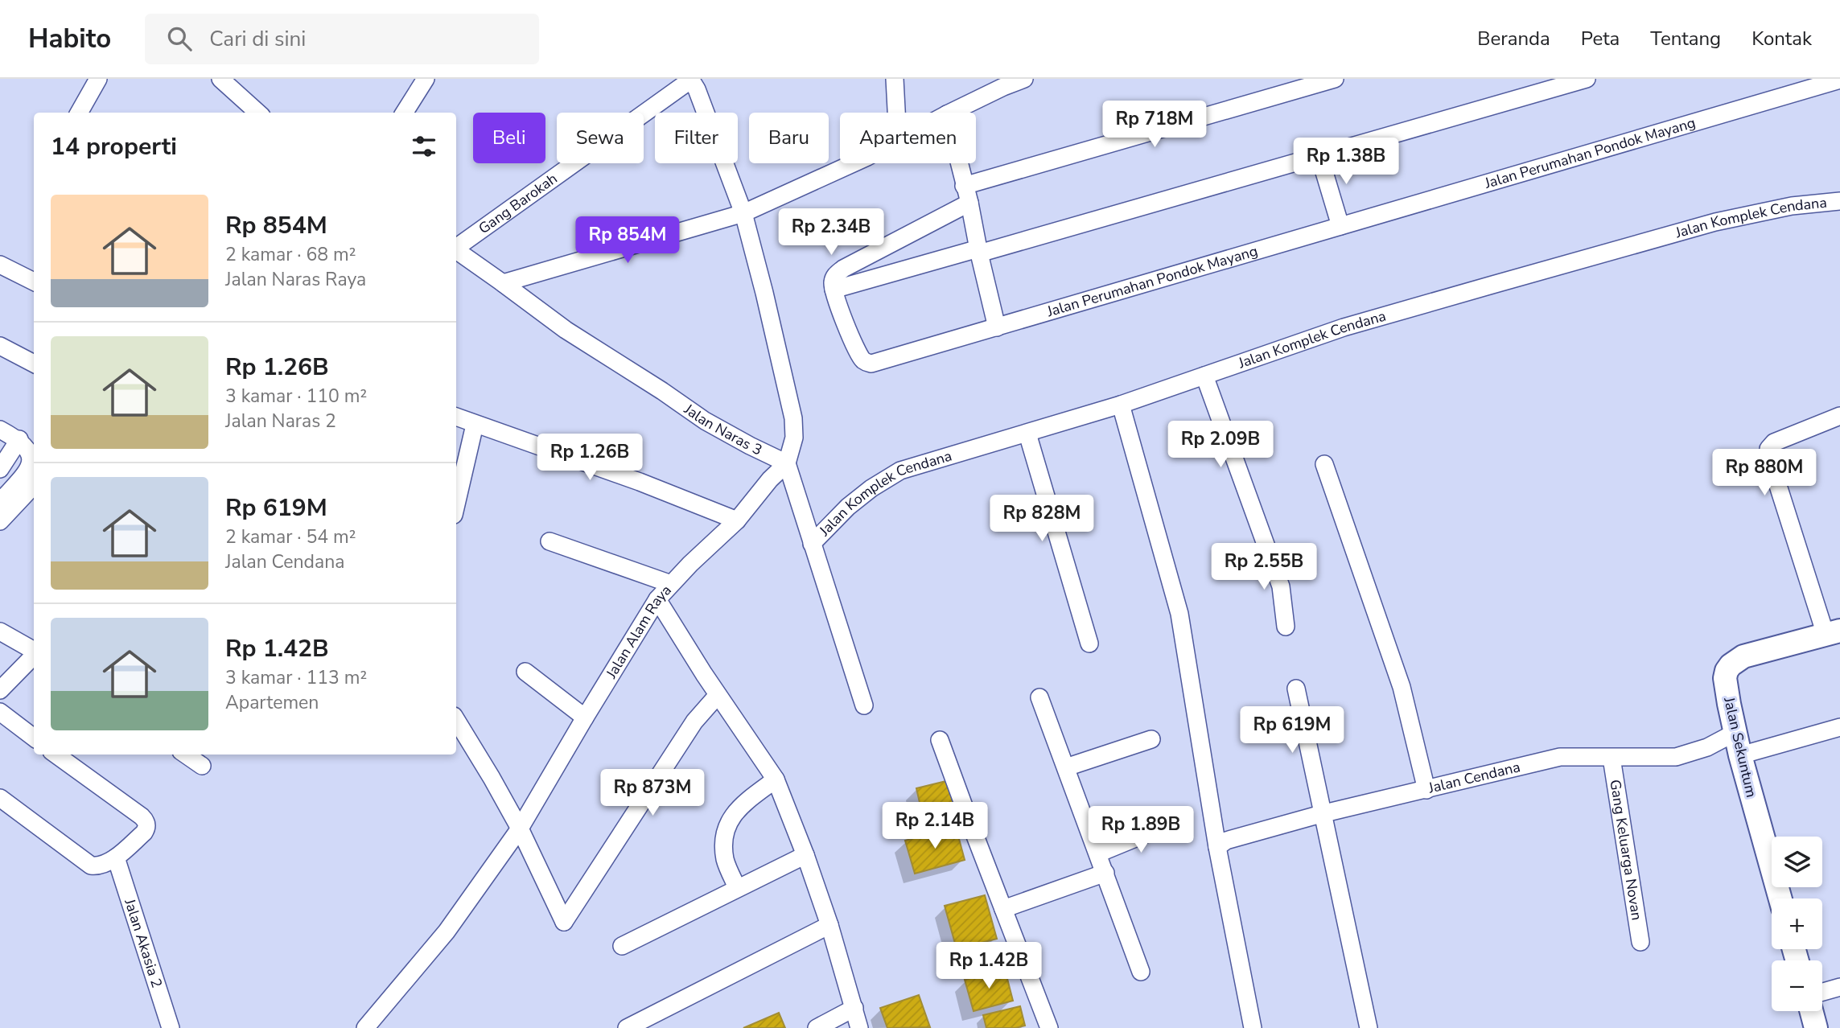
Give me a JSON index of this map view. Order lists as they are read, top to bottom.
{
  "streets": {
    "street": [
      "Jalan Perumahan Pondok Mayang",
      "Gang Barokah",
      "Jalan Komplek Cendana",
      "Jalan Naras 3",
      "Jalan Alam Raya",
      "Jalan Sekuntum",
      "Jalan Cendana",
      "Gang Keluarga Novan",
      "Jalan Akasia 2"
    ]
  },
  "crossings": [
    ["Jalan Naras 3", "Jalan Alam Raya"],
    ["Jalan Sekuntum", "Jalan Cendana"],
    ["Jalan Cendana", "Gang Keluarga Novan"]
  ],
  "page": {
    "header": "Habito",
    "search": "Cari di sini",
    "nav": [
      "Beranda",
      "Peta",
      "Tentang",
      "Kontak"
    ],
    "price": [
      "Rp 718M",
      "Rp 1.38B",
      "Rp 2.34B",
      "Rp 854M",
      "Rp 2.09B",
      "Rp 1.26B",
      "Rp 880M",
      "Rp 828M",
      "Rp 2.55B",
      "Rp 619M",
      "Rp 873M",
      "Rp 2.14B",
      "Rp 1.89B",
      "Rp 1.42B"
    ],
    "chip": [
      "Beli",
      "Sewa",
      "Filter",
      "Baru",
      "Apartemen"
    ],
    "heading": "14 properti",
    "list": [
      {
        "name": "Rp 854M",
        "note": "2 kamar · 68 m² · Jalan Naras Raya"
      },
      {
        "name": "Rp 1.26B",
        "note": "3 kamar · 110 m² · Jalan Naras 2"
      },
      {
        "name": "Rp 619M",
        "note": "2 kamar · 54 m² · Jalan Cendana"
      },
      {
        "name": "Rp 1.42B",
        "note": "3 kamar · 113 m² · Apartemen"
      }
    ],
    "map_buttons": ["+", "−"]
  }
}
